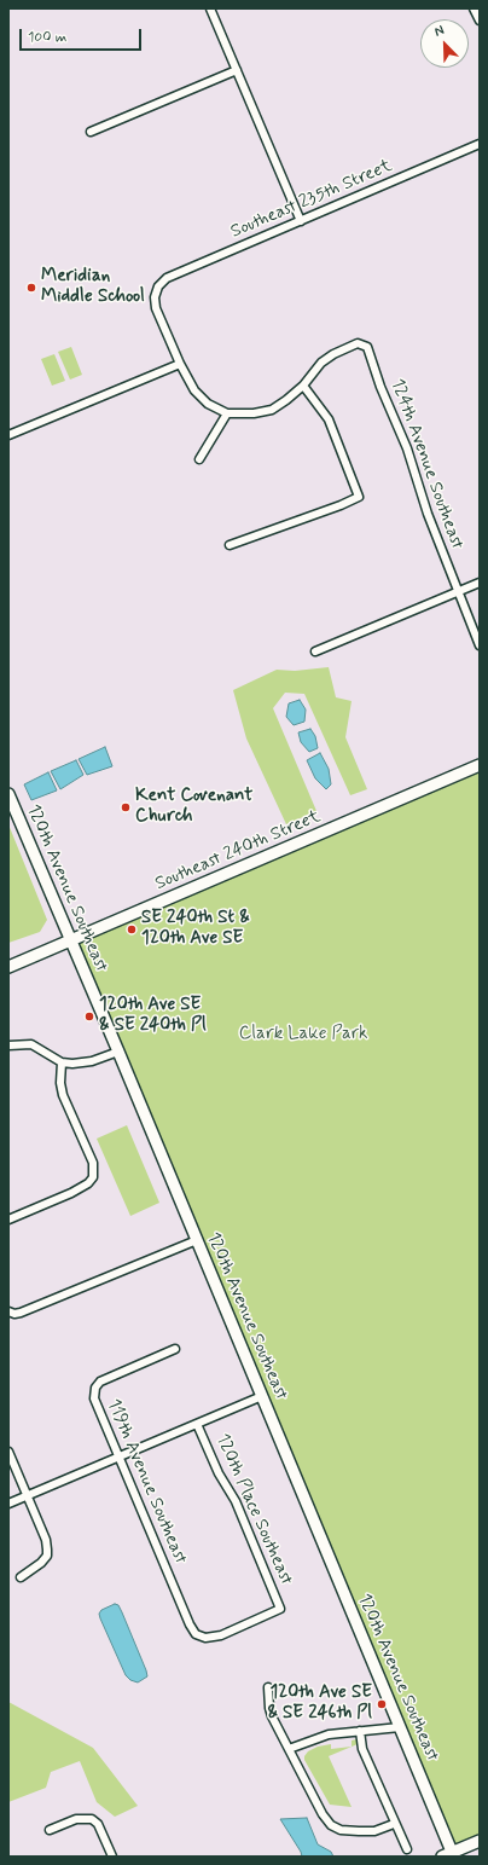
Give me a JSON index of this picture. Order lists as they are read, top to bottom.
{
  "streets": {
    "street": [
      "Southeast 235th Street",
      "124th Avenue Southeast",
      "Southeast 240th Street",
      "120th Avenue Southeast",
      "119th Avenue Southeast",
      "120th Place Southeast"
    ]
  },
  "crossings": [
    ["Southeast 240th Street", "120th Avenue Southeast"],
    ["119th Avenue Southeast", "120th Place Southeast"]
  ],
  "parks": ["Clark Lake Park"],
  "places": [
    "Meridian Middle School",
    "Kent Covenant Church",
    "SE 240th St & 120th Ave SE",
    "120th Ave SE & SE 240th Pl",
    "120th Ave SE & SE 246th Pl"
  ],
  "scale_bar": "100 m",
  "north": "top left"
}
